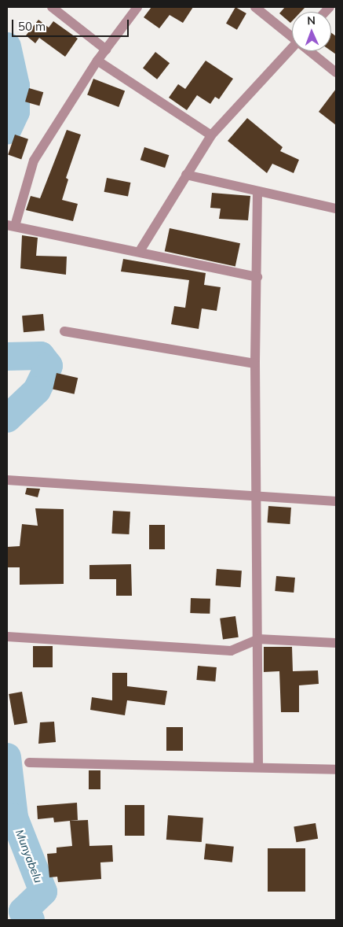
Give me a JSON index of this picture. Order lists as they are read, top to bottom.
{
  "water": ["Munyabelu"],
  "scale_bar": "50 m",
  "north": "top"
}
